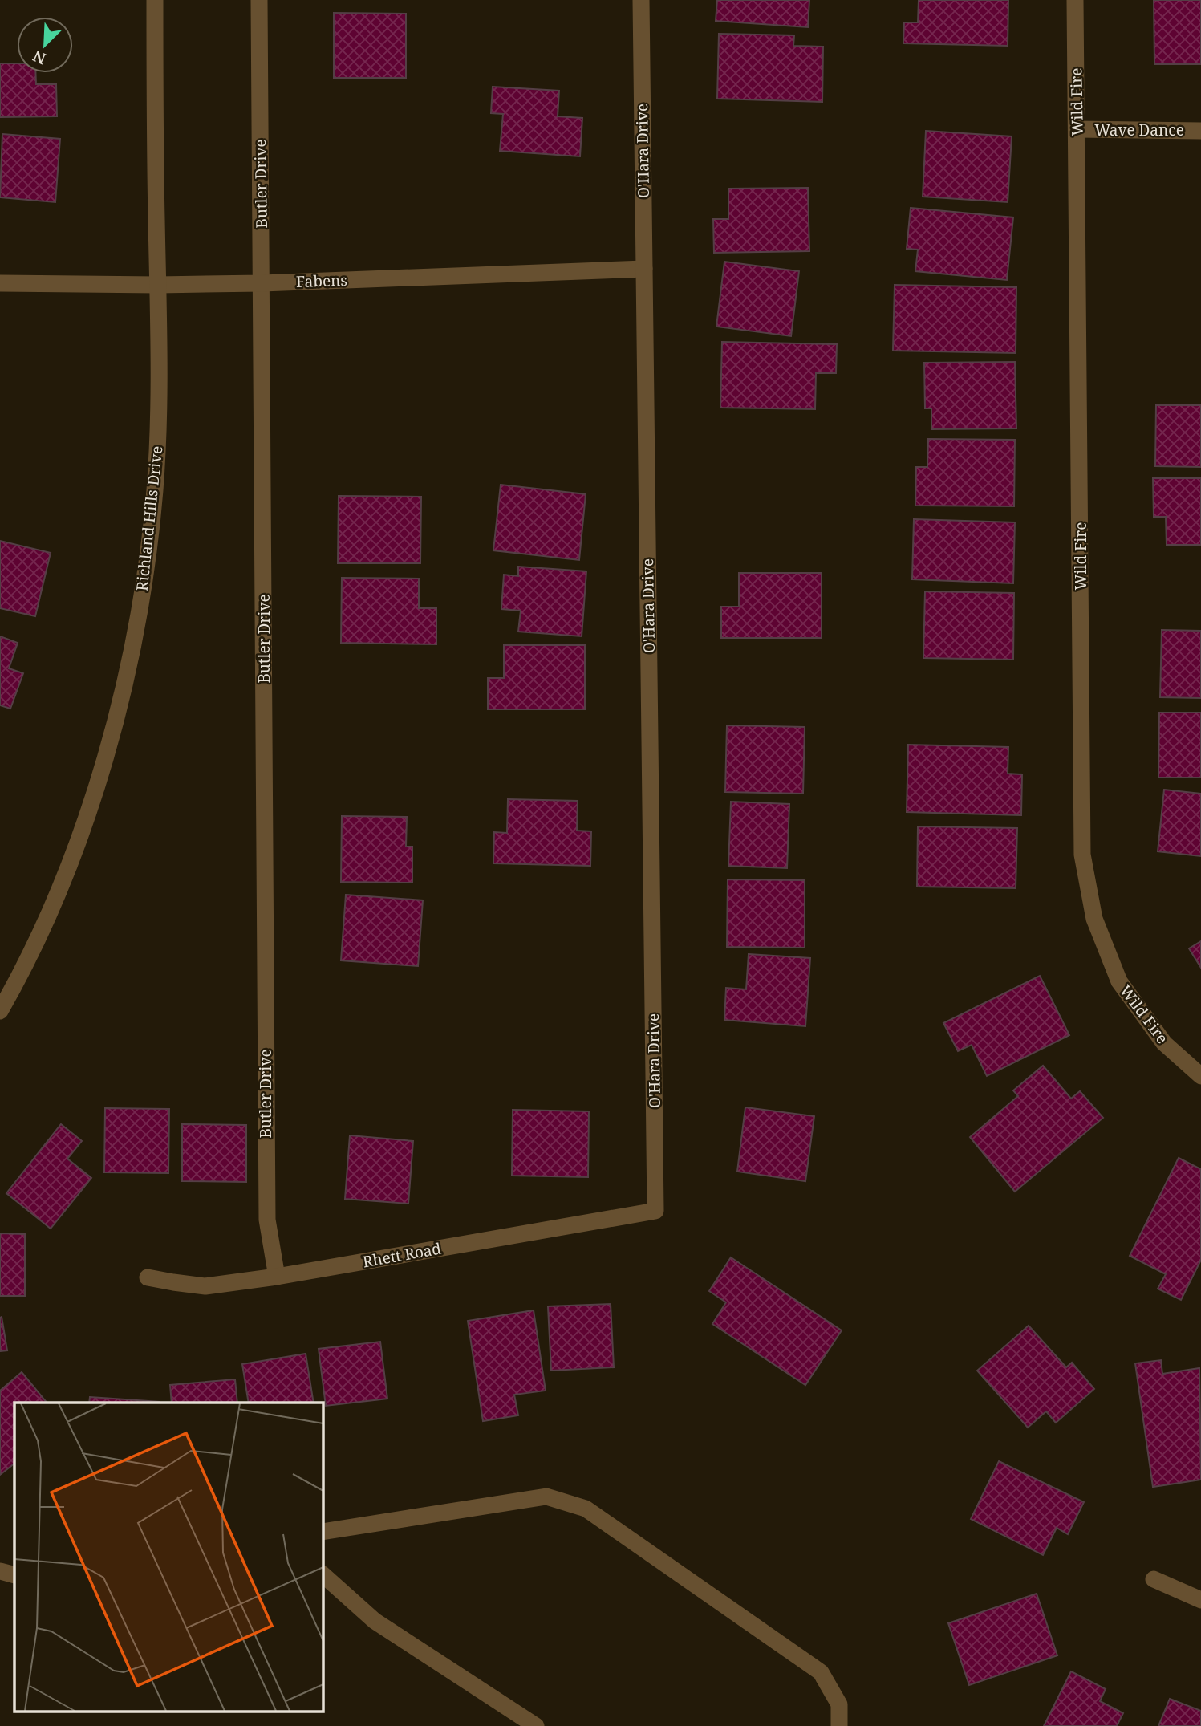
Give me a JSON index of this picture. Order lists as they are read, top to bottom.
{
  "streets": {
    "street": [
      "Wild Fire",
      "Wave Dance",
      "O'Hara Drive",
      "Butler Drive",
      "Fabens",
      "Richland Hills Drive",
      "Rhett Road"
    ]
  },
  "crossings": [
    ["Wild Fire", "Wave Dance"],
    ["O'Hara Drive", "Fabens"],
    ["O'Hara Drive", "Rhett Road"],
    ["Butler Drive", "Fabens"],
    ["Butler Drive", "Rhett Road"],
    ["Fabens", "Richland Hills Drive"]
  ],
  "north": "bottom left"
}
